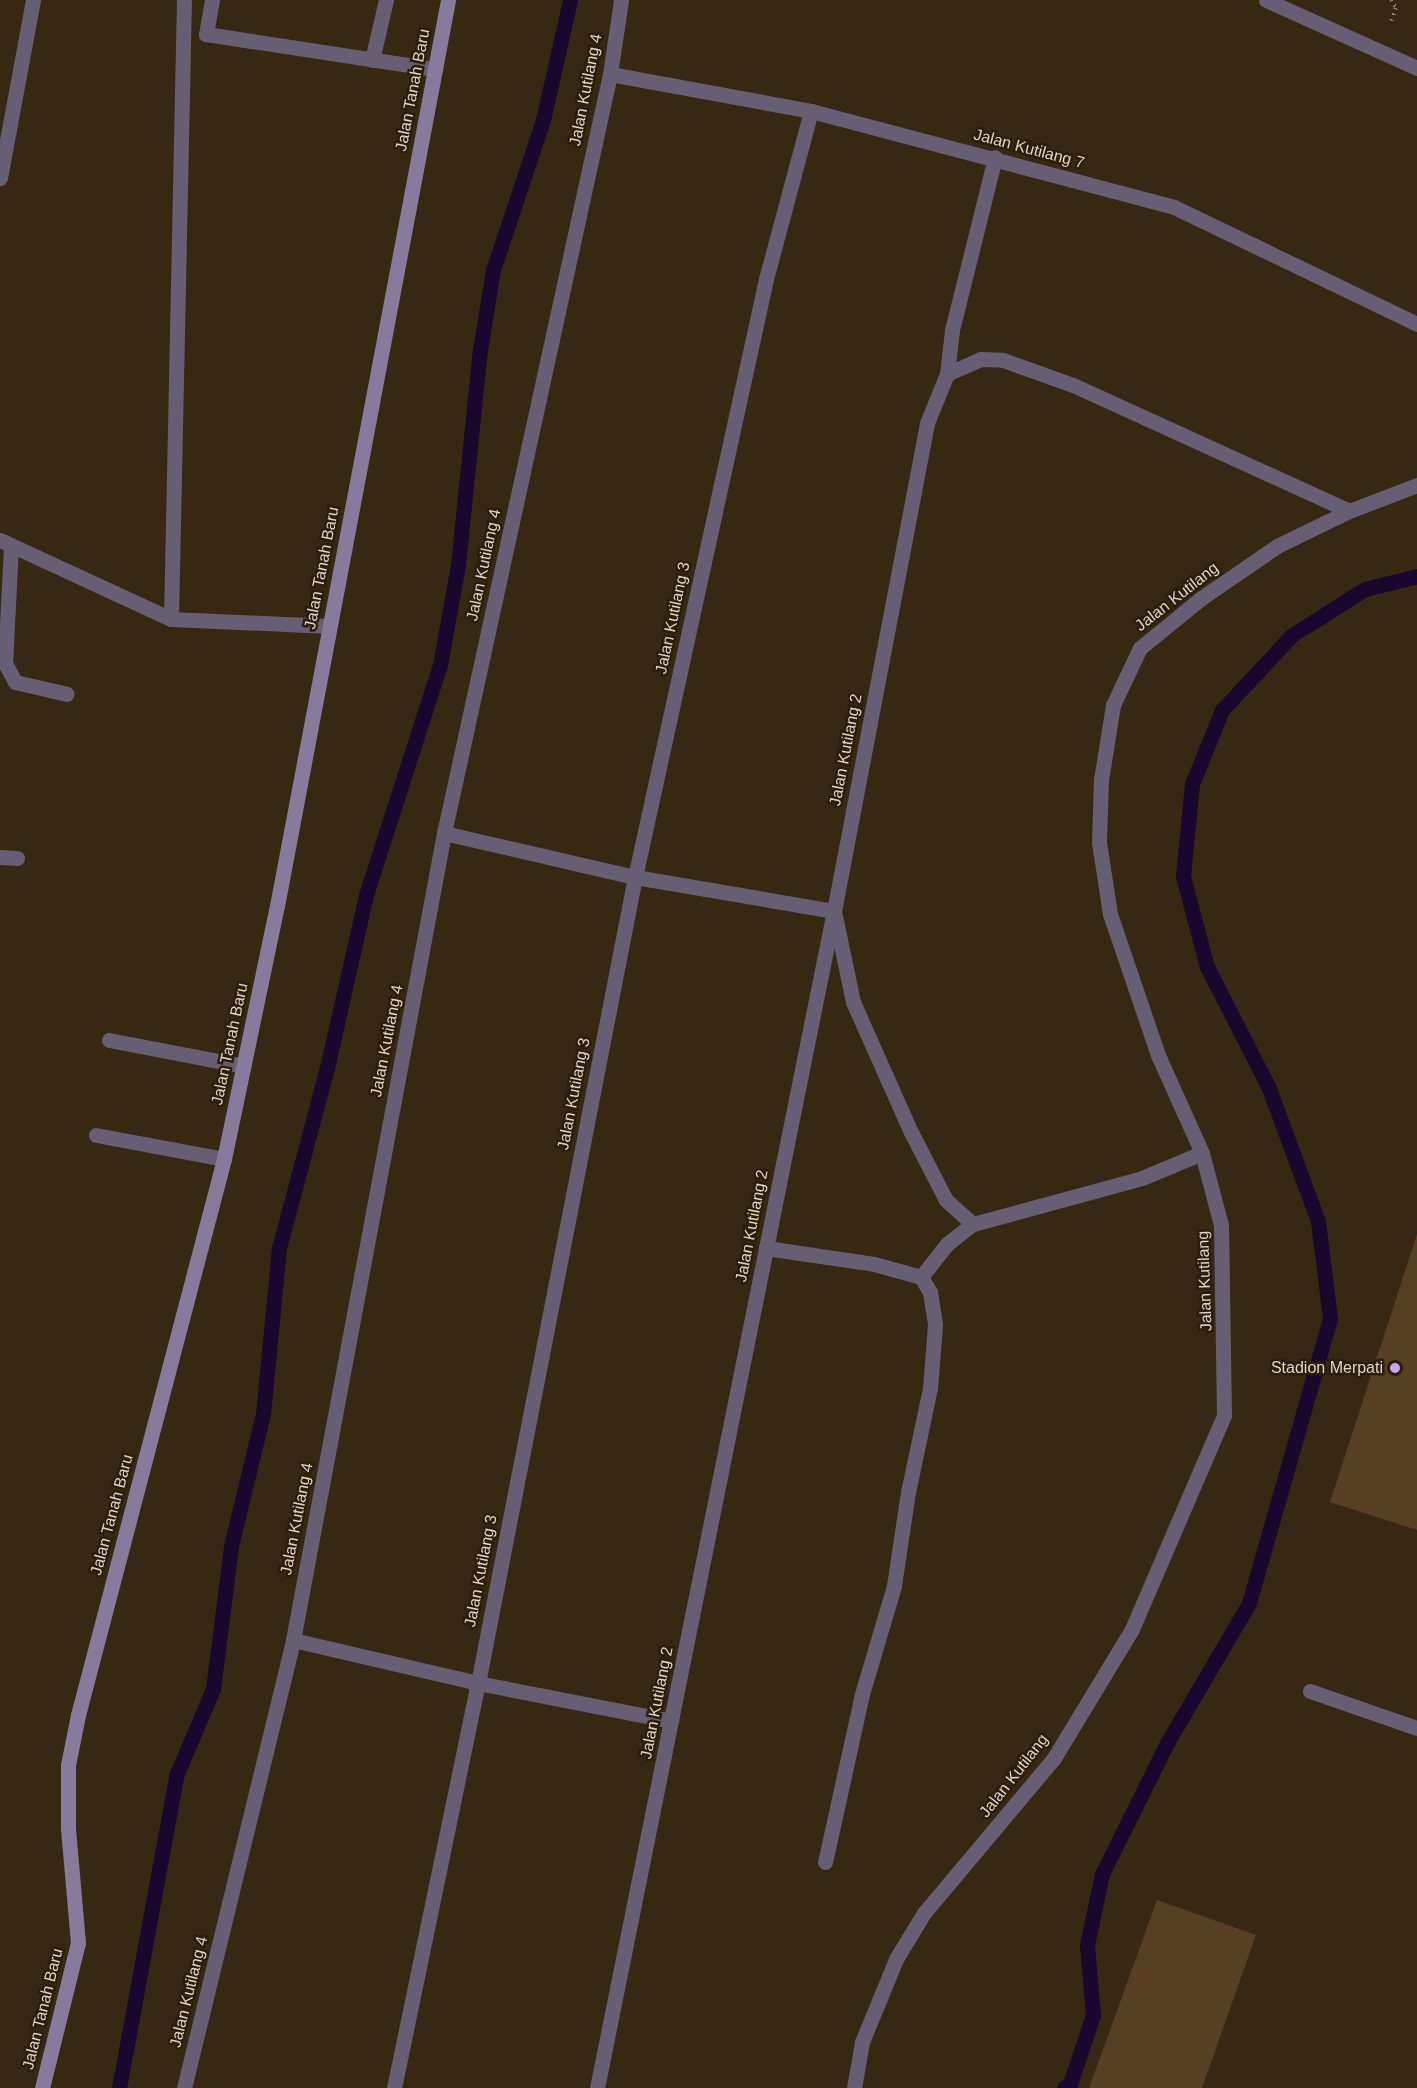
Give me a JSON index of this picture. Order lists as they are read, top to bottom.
{
  "streets": {
    "main road": ["Jalan Tanah Baru"],
    "street": [
      "Jalan Kutilang 4",
      "Jalan Kutilang 7",
      "Jalan Kutilang",
      "Jalan Kutilang 3",
      "Jalan Kutilang 2"
    ]
  },
  "crossings": [
    ["Jalan Kutilang 4", "Jalan Kutilang 7"],
    ["Jalan Kutilang 7", "Jalan Kutilang 3"],
    ["Jalan Kutilang 7", "Jalan Kutilang 2"]
  ],
  "places": ["Stadion Merpati"]
}
